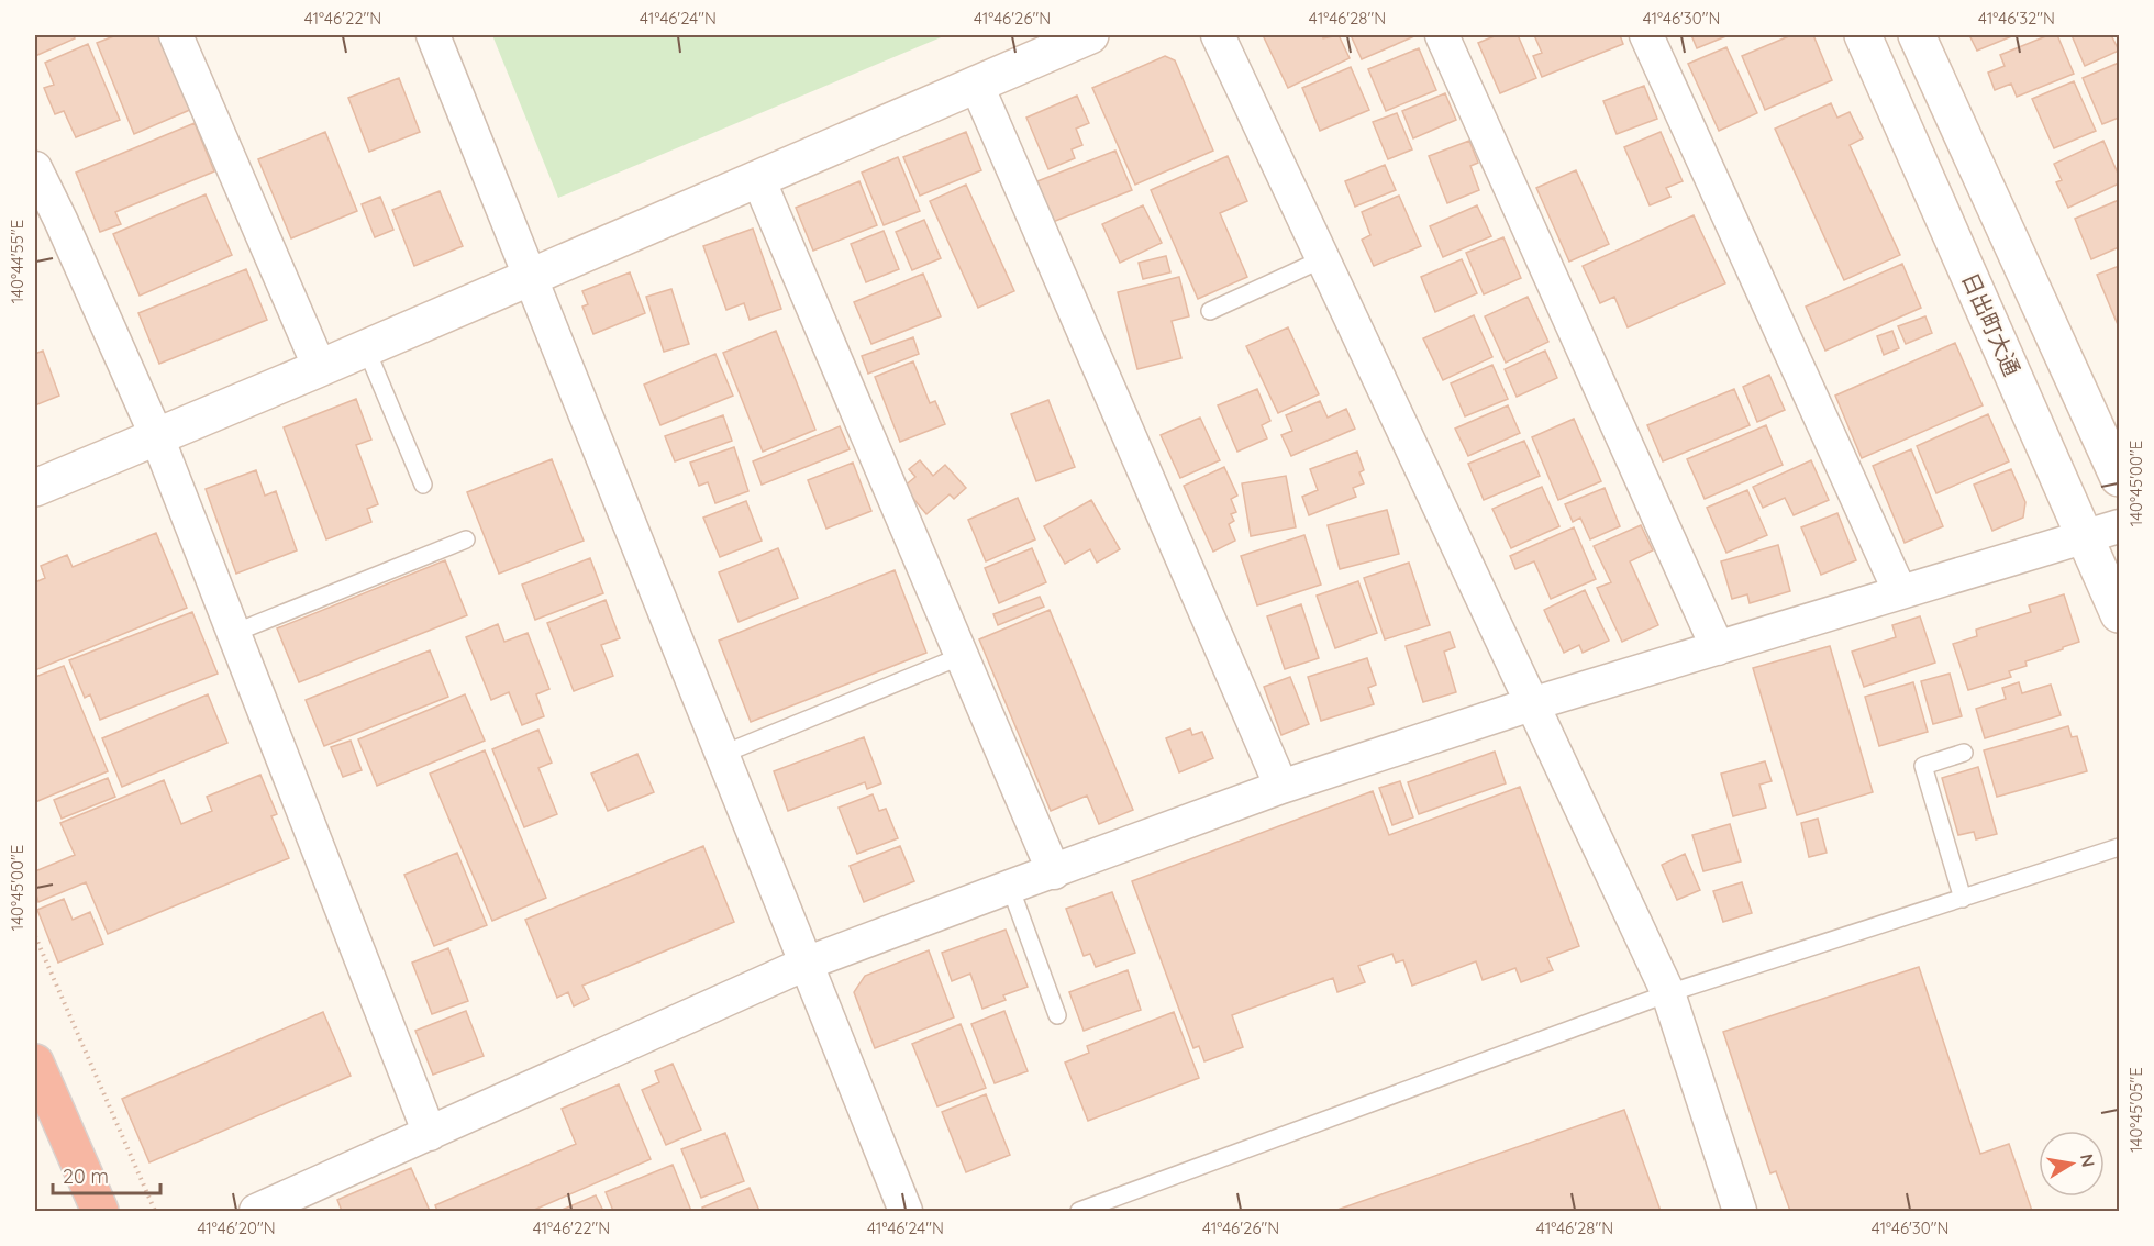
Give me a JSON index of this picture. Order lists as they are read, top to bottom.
{
  "streets": {
    "street": ["日出町大通"]
  },
  "scale_bar": "20 m",
  "north": "right",
  "coordinates": [
    "41°46'22\"N",
    "41°46'24\"N",
    "41°46'26\"N",
    "41°46'28\"N",
    "41°46'30\"N",
    "41°46'32\"N",
    "140°44'55\"E",
    "140°45'00\"E",
    "140°45'05\"E",
    "41°46'20\"N"
  ]
}
